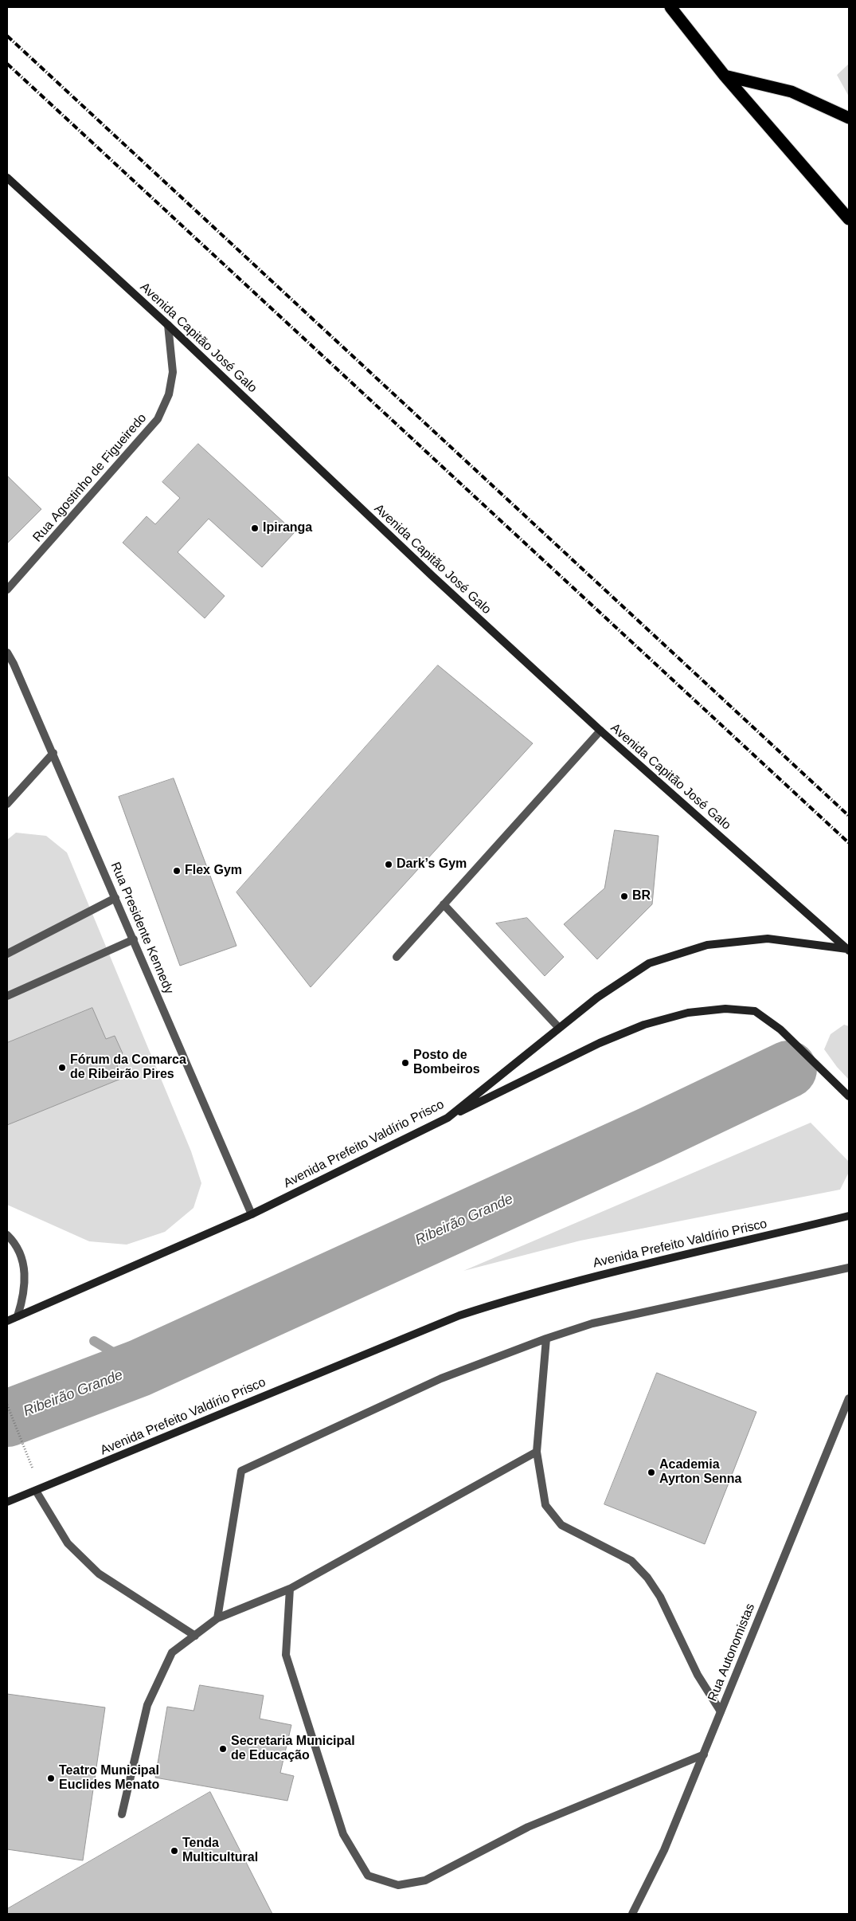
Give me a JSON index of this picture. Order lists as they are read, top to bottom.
{
  "streets": {
    "main road": ["Avenida Capitão José Galo", "Avenida Prefeito Valdírio Prisco"],
    "street": ["Rua Agostinho de Figueiredo", "Rua Presidente Kennedy", "Rua Autonomistas"]
  },
  "crossings": [
    ["Avenida Capitão José Galo", "Rua Agostinho de Figueiredo"],
    ["Avenida Capitão José Galo", "Avenida Prefeito Valdírio Prisco"],
    ["Rua Presidente Kennedy", "Avenida Prefeito Valdírio Prisco"]
  ],
  "water": ["Ribeirão Grande"],
  "places": [
    "Ipiranga",
    "Dark’s Gym",
    "Flex Gym",
    "BR",
    "Posto de Bombeiros",
    "Fórum da Comarca de Ribeirão Pires",
    "Academia Ayrton Senna",
    "Secretaria Municipal de Educação",
    "Teatro Municipal Euclides Menato",
    "Tenda Multicultural"
  ]
}
